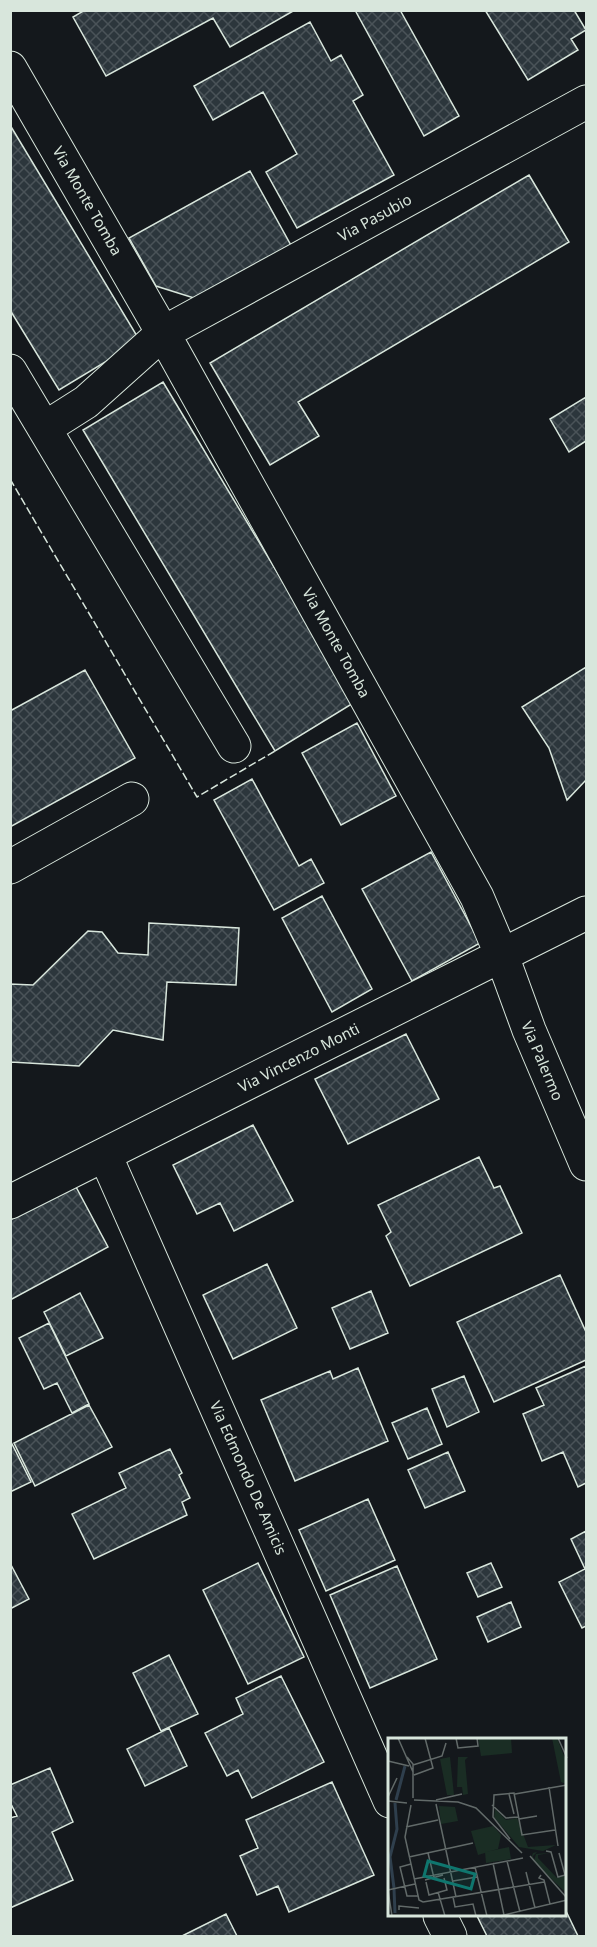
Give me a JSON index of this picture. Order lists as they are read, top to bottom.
{
  "streets": {
    "street": [
      "Via Monte Tomba",
      "Via Pasubio",
      "Via Vincenzo Monti",
      "Via Palermo",
      "Via Edmondo De Amicis"
    ]
  },
  "crossings": [
    ["Via Monte Tomba", "Via Pasubio"],
    ["Via Monte Tomba", "Via Vincenzo Monti"],
    ["Via Monte Tomba", "Via Palermo"],
    ["Via Vincenzo Monti", "Via Palermo"],
    ["Via Vincenzo Monti", "Via Edmondo De Amicis"]
  ]
}
